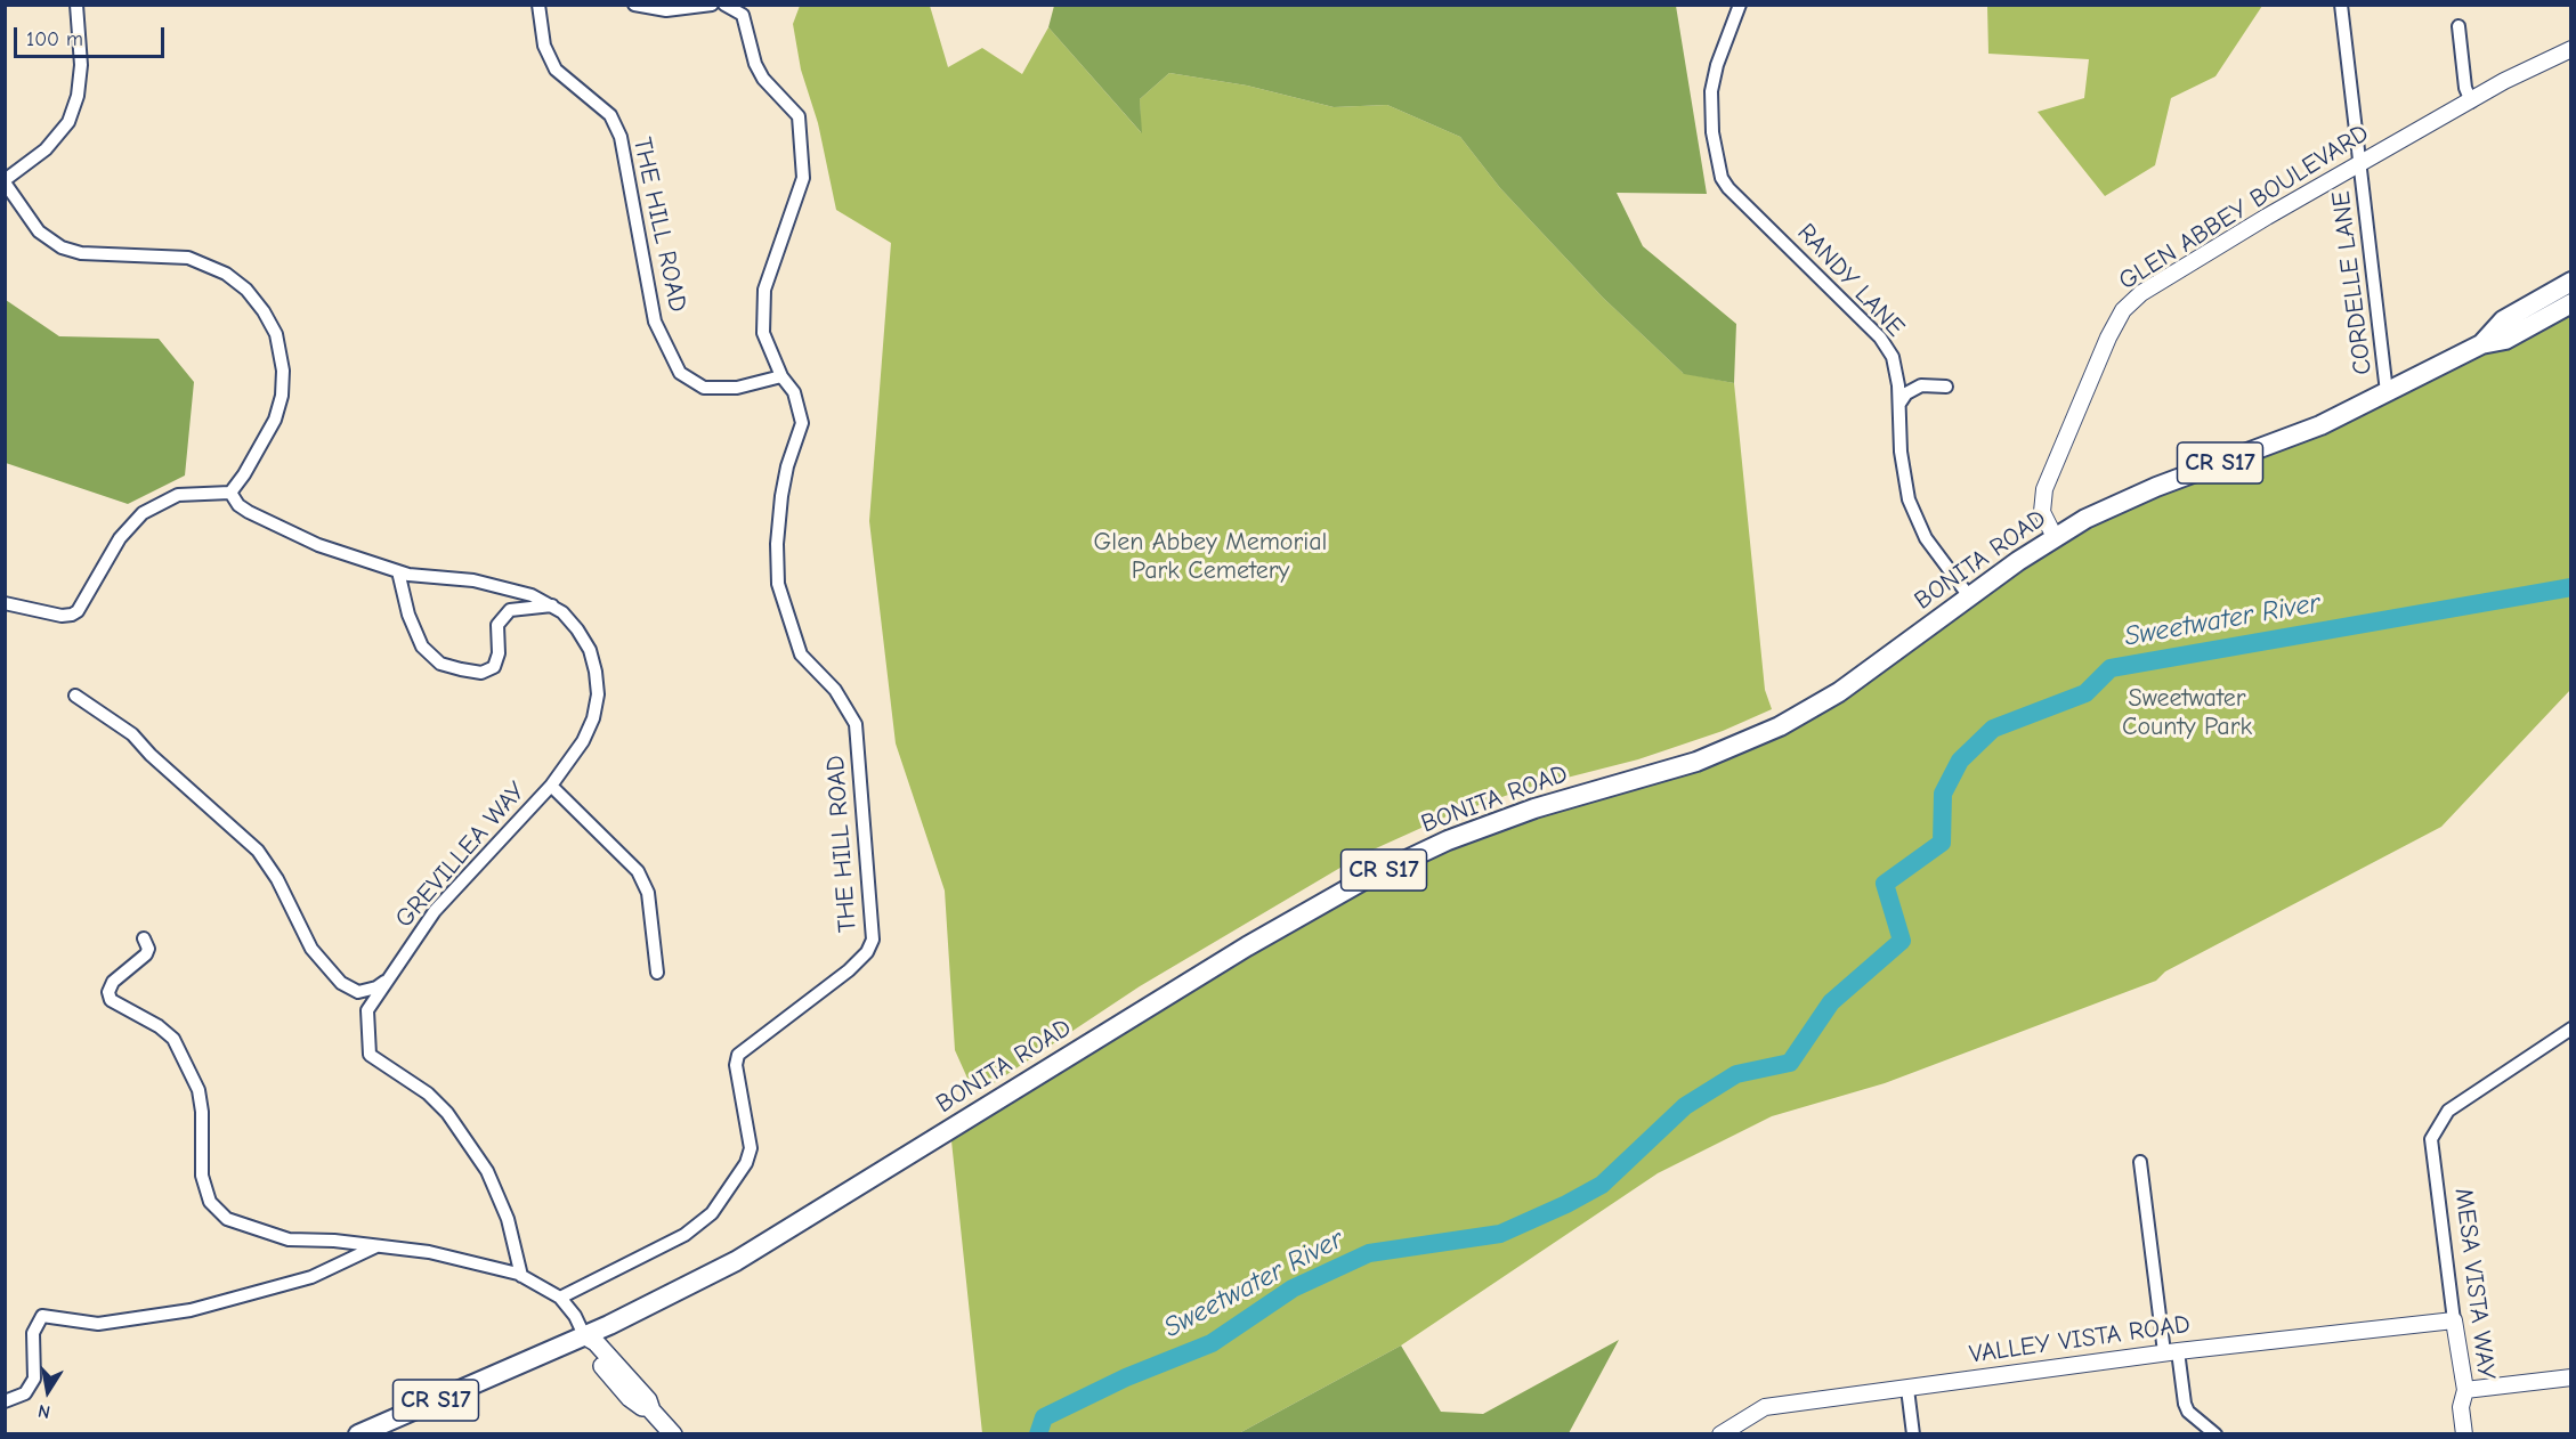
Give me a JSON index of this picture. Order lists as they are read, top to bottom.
{
  "streets": {
    "main road": ["CR S17", "BONITA ROAD"],
    "street": [
      "GLEN ABBEY BOULEVARD",
      "THE HILL ROAD",
      "RANDY LANE",
      "CORDELLE LANE",
      "GREVILLEA WAY",
      "MESA VISTA WAY",
      "VALLEY VISTA ROAD"
    ]
  },
  "crossings": [
    ["GLEN ABBEY BOULEVARD", "CORDELLE LANE"],
    ["GLEN ABBEY BOULEVARD", "BONITA ROAD"],
    ["RANDY LANE", "BONITA ROAD"],
    ["CORDELLE LANE", "BONITA ROAD"],
    ["MESA VISTA WAY", "VALLEY VISTA ROAD"]
  ],
  "water": ["Sweetwater River"],
  "parks": ["Glen Abbey Memorial Park Cemetery", "Sweetwater County Park"],
  "scale_bar": "100 m",
  "north": "bottom"
}
